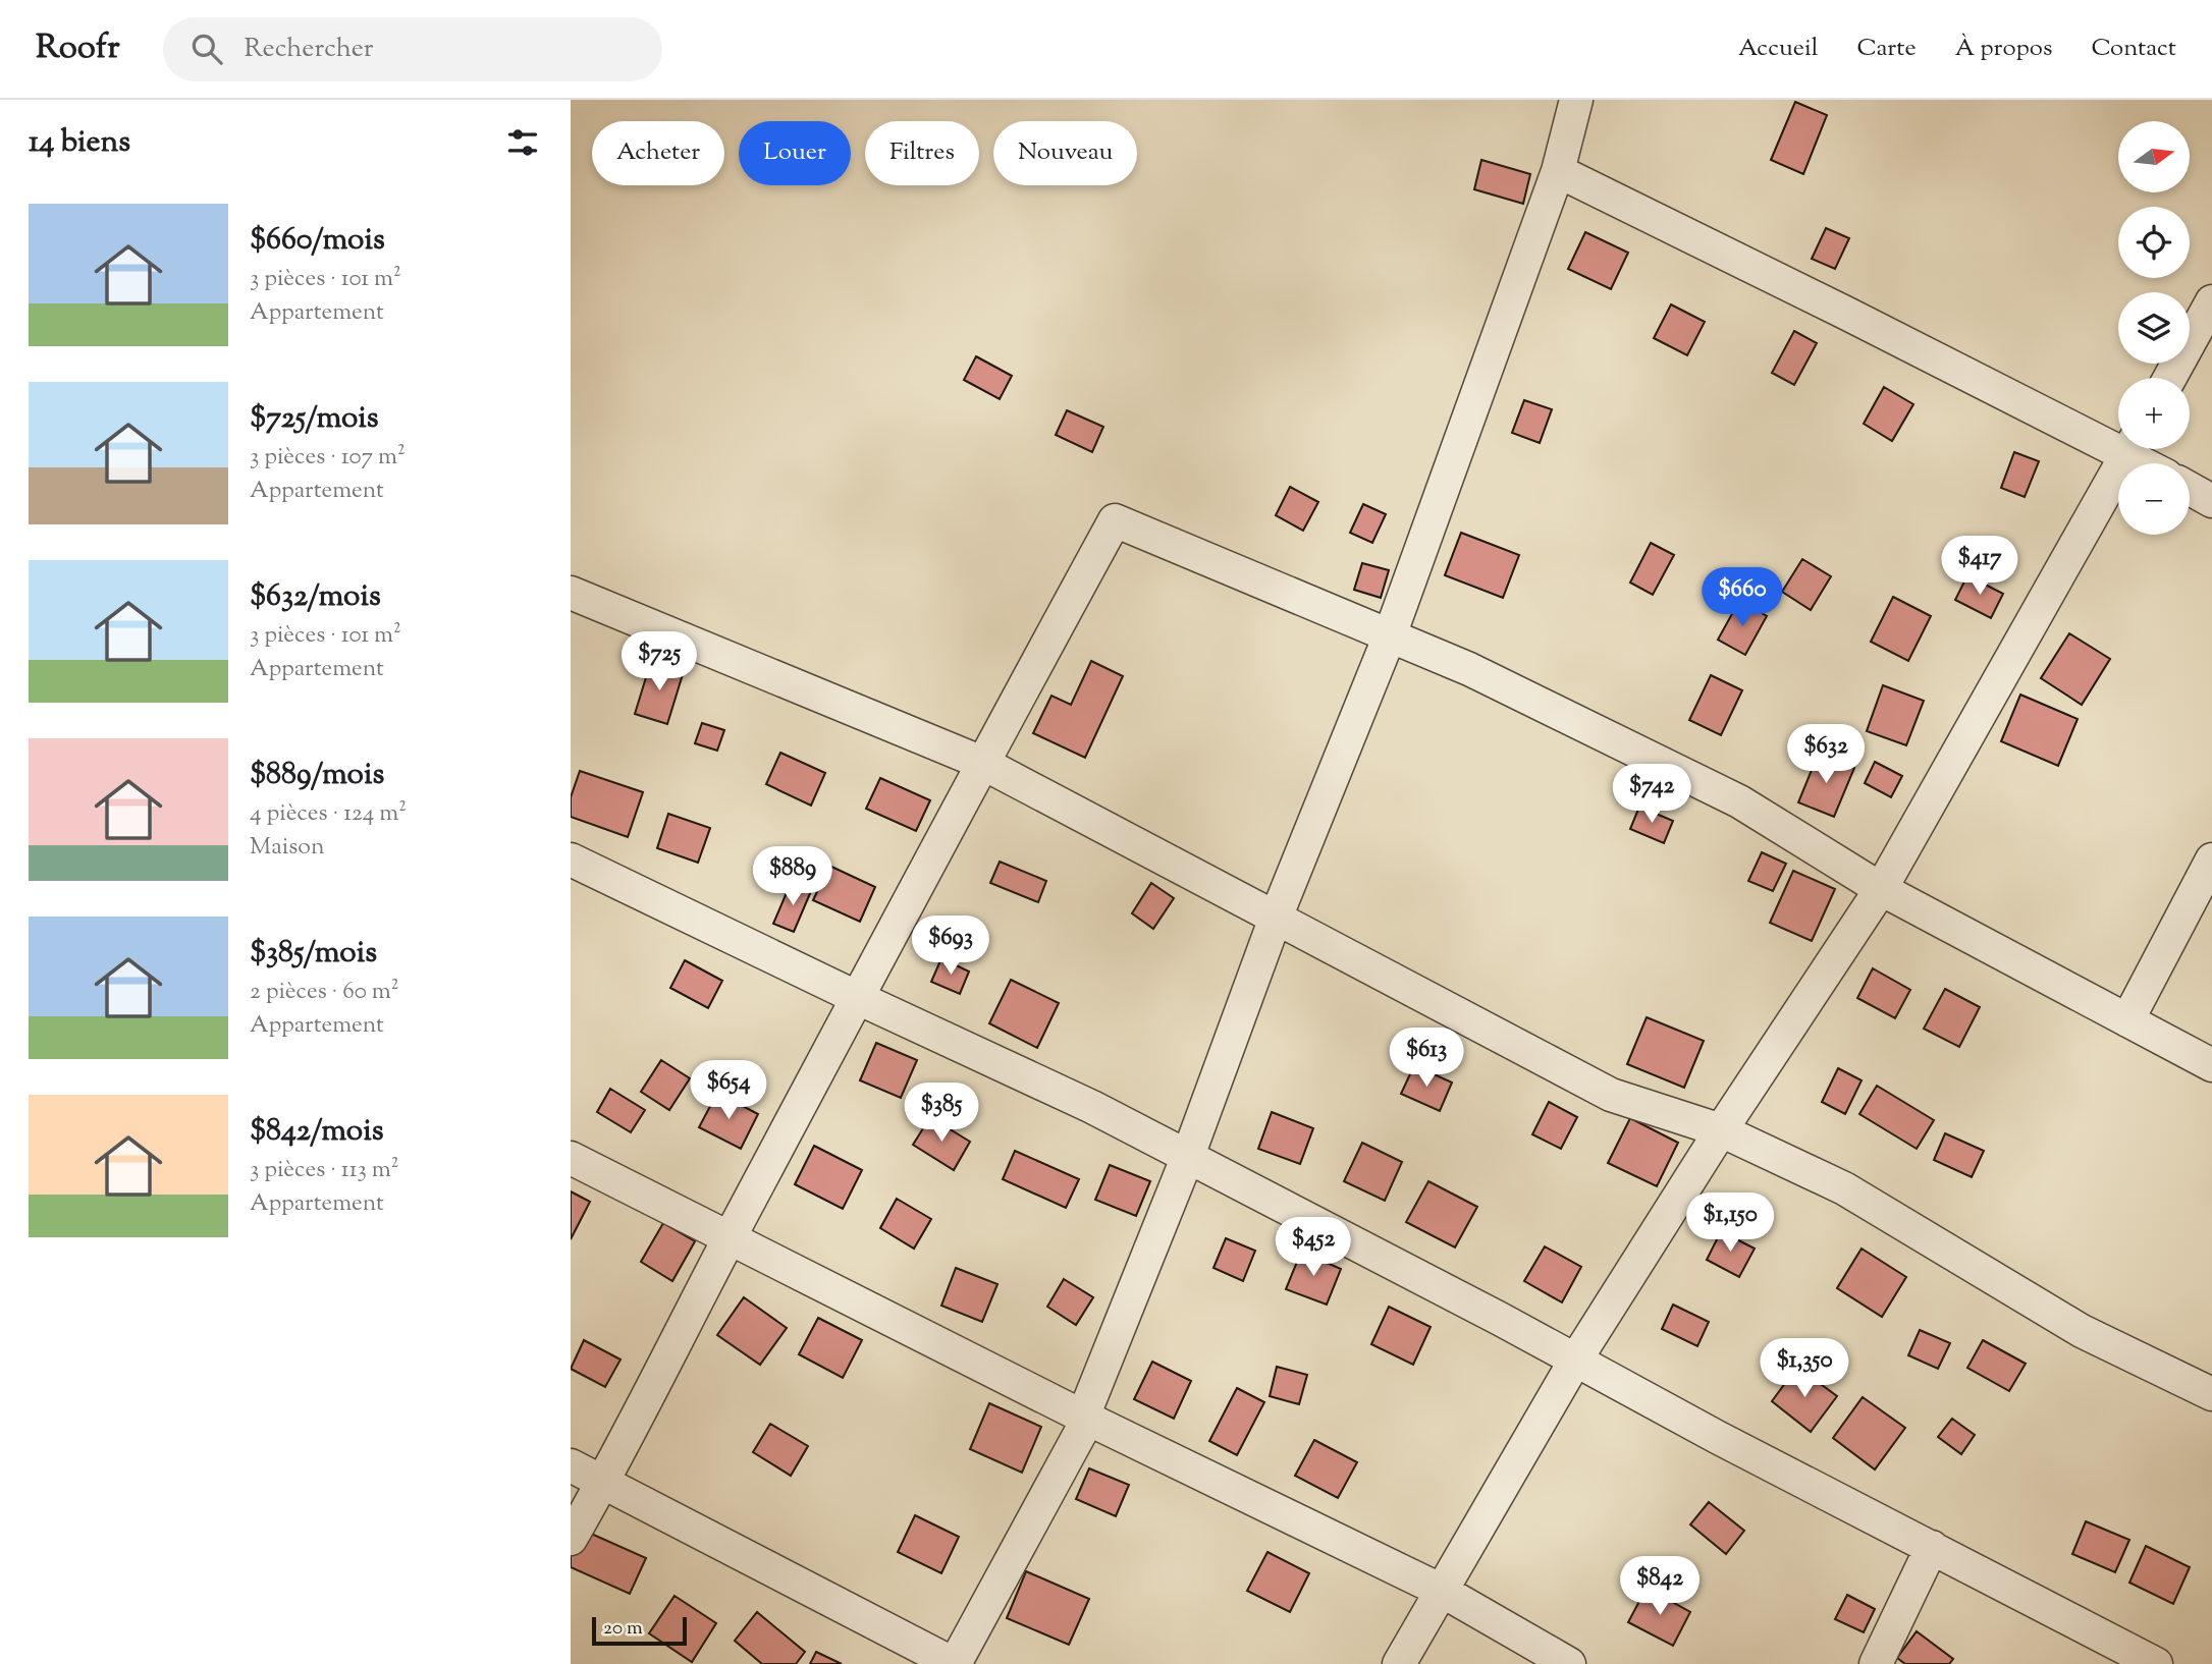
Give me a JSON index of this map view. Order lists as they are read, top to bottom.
{
  "scale_bar": "20 m",
  "north": "right",
  "page": {
    "header": "Roofr",
    "search": "Rechercher",
    "nav": [
      "Accueil",
      "Carte",
      "À propos",
      "Contact"
    ],
    "heading": "14 biens",
    "map_buttons": ["+", "−"],
    "chip": [
      "Acheter",
      "Louer",
      "Filtres",
      "Nouveau"
    ],
    "list": [
      {
        "name": "$660/mois",
        "note": "3 pièces · 101 m² · Appartement"
      },
      {
        "name": "$725/mois",
        "note": "3 pièces · 107 m² · Appartement"
      },
      {
        "name": "$632/mois",
        "note": "3 pièces · 101 m² · Appartement"
      },
      {
        "name": "$889/mois",
        "note": "4 pièces · 124 m² · Maison"
      },
      {
        "name": "$385/mois",
        "note": "2 pièces · 60 m² · Appartement"
      },
      {
        "name": "$842/mois",
        "note": "3 pièces · 113 m² · Appartement"
      }
    ],
    "price": [
      "$417",
      "$660",
      "$725",
      "$632",
      "$742",
      "$889",
      "$693",
      "$613",
      "$654",
      "$385",
      "$1,150",
      "$452",
      "$1,350",
      "$842"
    ],
    "scale": "20 m"
  }
}
